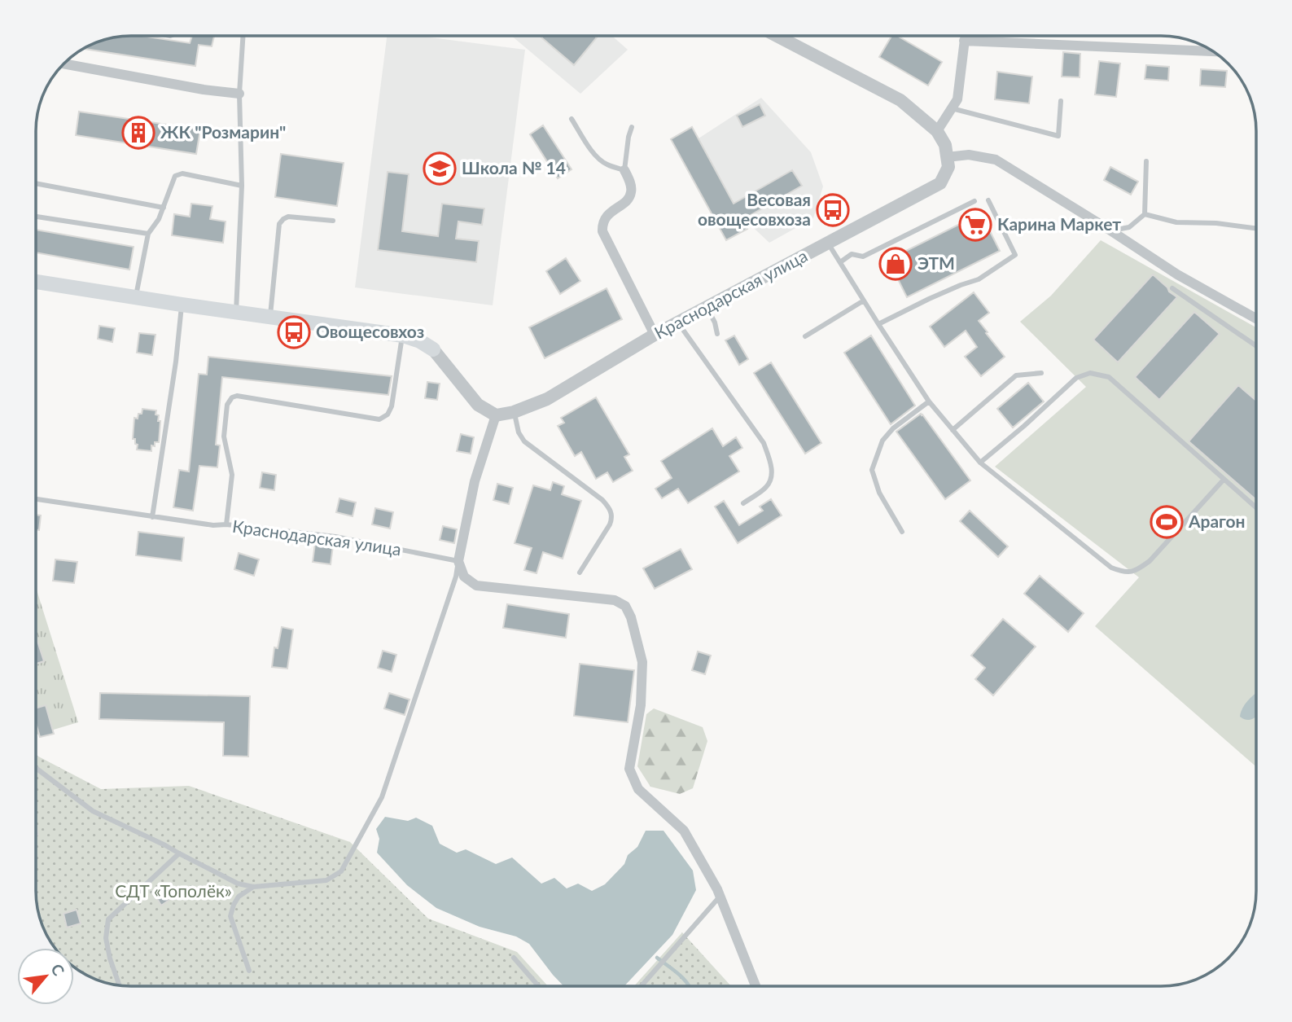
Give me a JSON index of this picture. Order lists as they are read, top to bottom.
{
  "streets": {
    "street": ["Краснодарская улица"]
  },
  "parks": ["СДТ «Тополёк»"],
  "places": {
    "building": ["ЖК \"Розмарин\""],
    "school or university": ["Школа № 14"],
    "bus stop": ["Весовая овощесовхоза", "Овощесовхоз"],
    "supermarket": ["Карина Маркет"],
    "shop": ["ЭТМ"],
    "sports": ["Арагон"]
  },
  "north": "top right"
}
